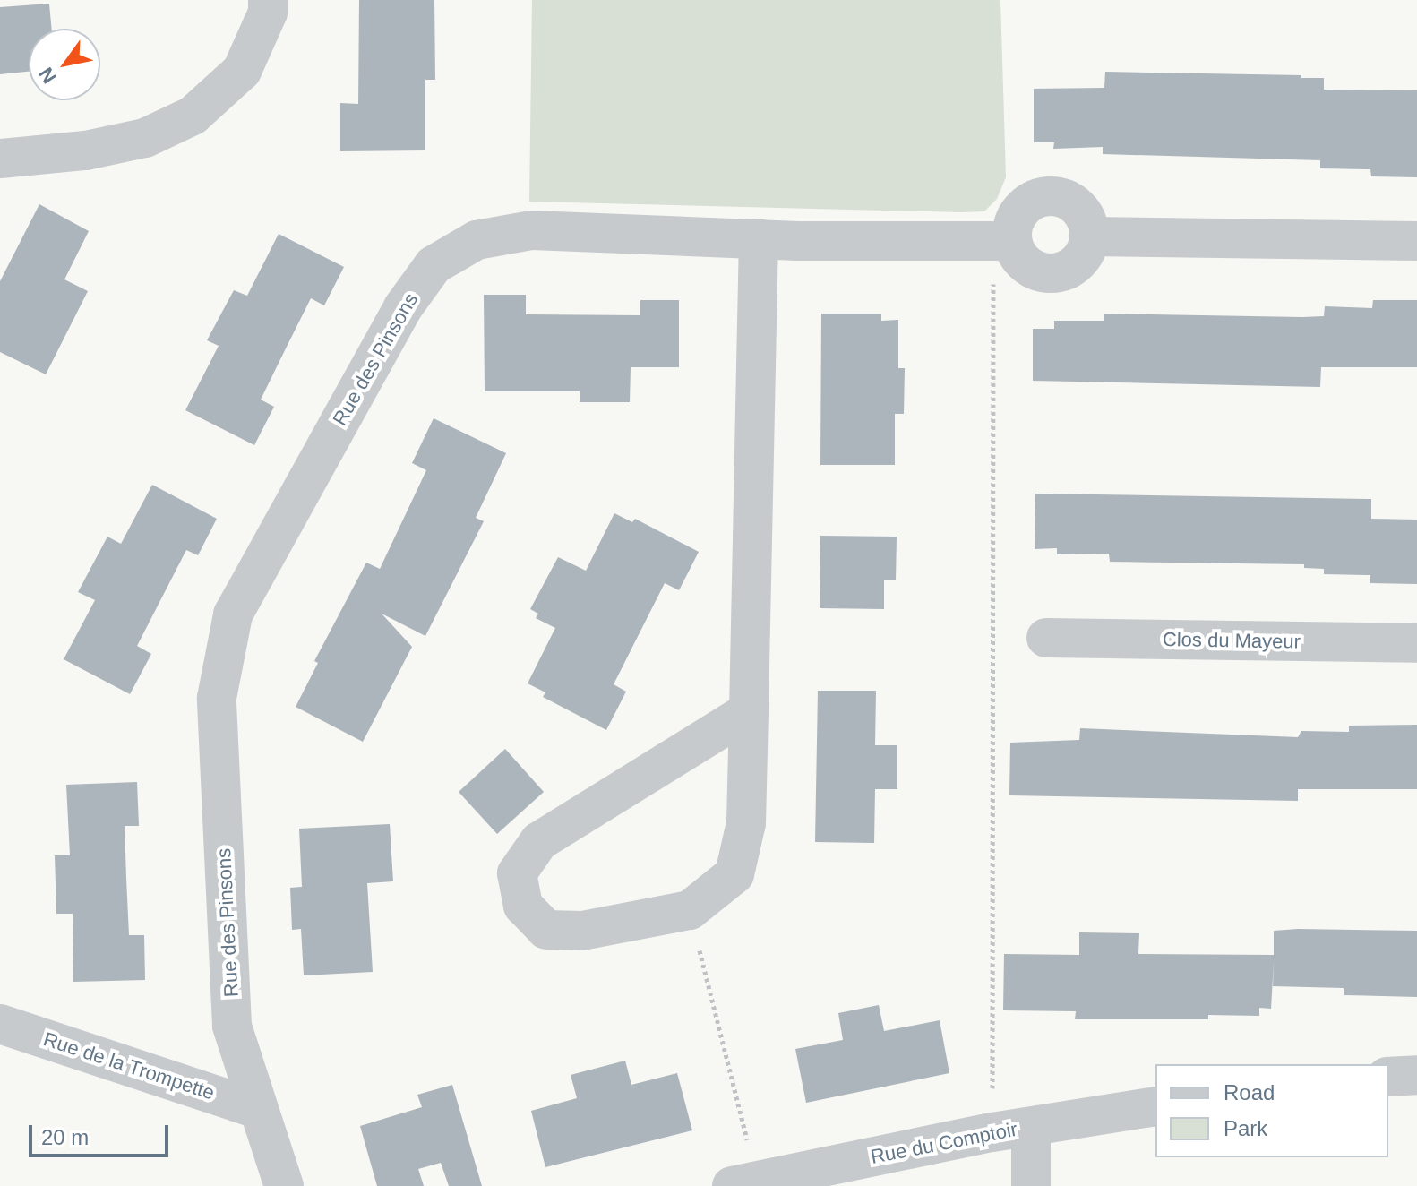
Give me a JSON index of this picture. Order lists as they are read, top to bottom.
{
  "streets": {
    "street": [
      "Rue des Pinsons",
      "Clos du Mayeur",
      "Rue de la Trompette",
      "Rue du Comptoir"
    ]
  },
  "crossings": [
    ["Rue des Pinsons", "Rue de la Trompette"]
  ],
  "legend": ["Road", "Park"],
  "scale_bar": "20 m",
  "north": "bottom left"
}
